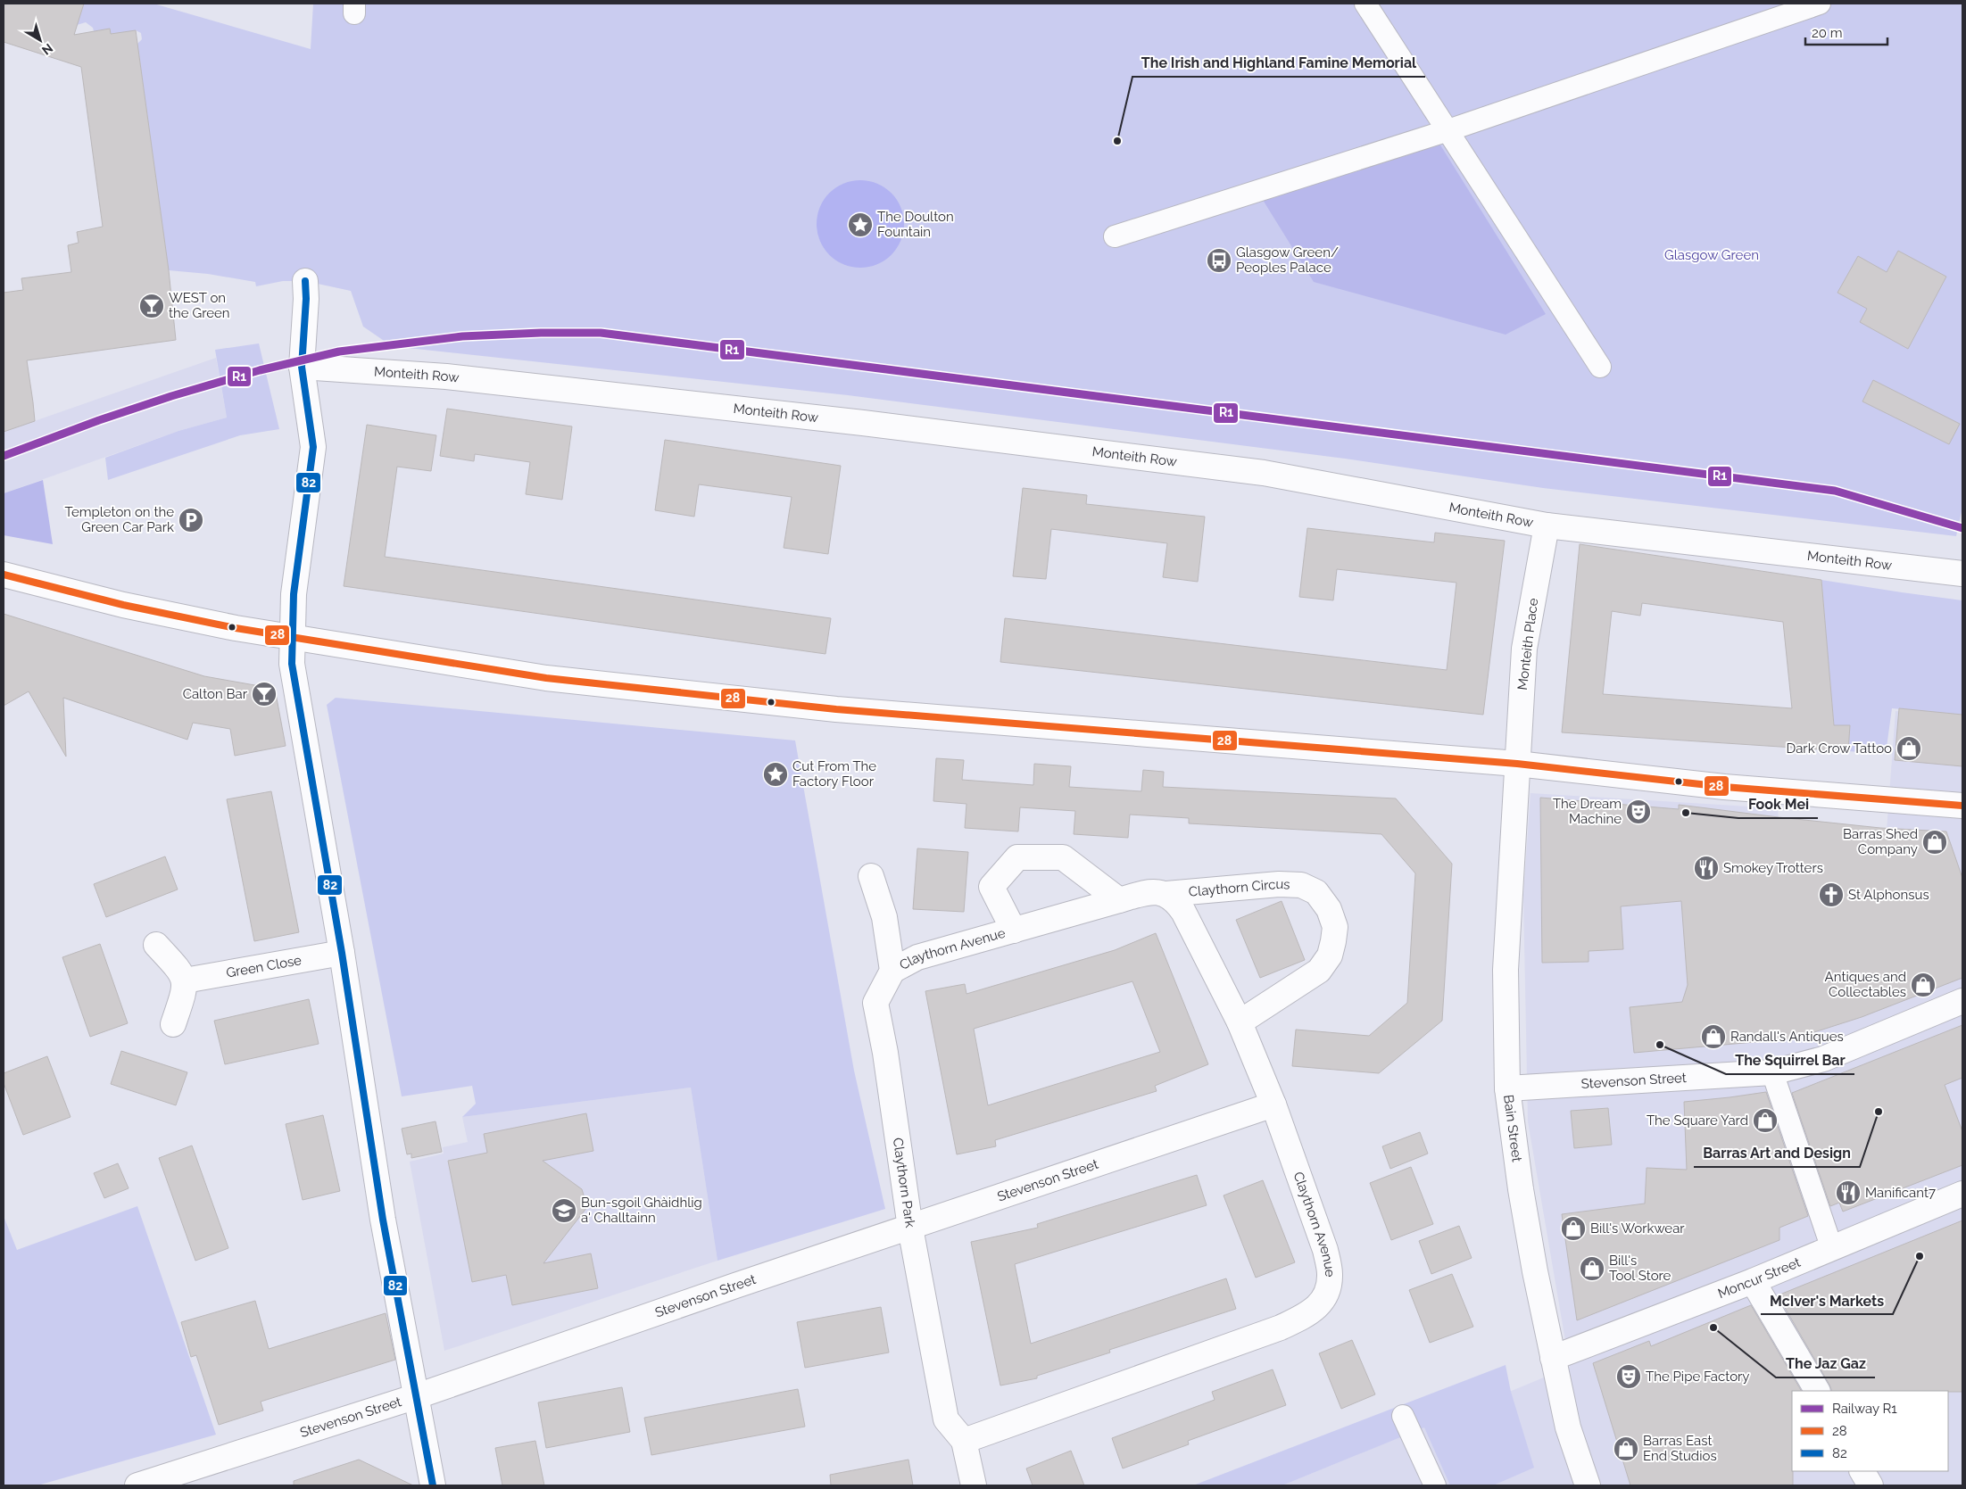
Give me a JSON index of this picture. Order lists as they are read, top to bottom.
{
  "streets": {
    "street": [
      "Monteith Row",
      "Monteith Place",
      "Claythorn Circus",
      "Claythorn Avenue",
      "Green Close",
      "Stevenson Street",
      "Bain Street",
      "Claythorn Park",
      "Moncur Street"
    ]
  },
  "crossings": [
    ["Monteith Row", "Monteith Place"],
    ["Monteith Place", "Bain Street"],
    ["Claythorn Circus", "Claythorn Avenue"],
    ["Claythorn Avenue", "Stevenson Street"],
    ["Claythorn Avenue", "Claythorn Park"],
    ["Stevenson Street", "Bain Street"],
    ["Stevenson Street", "Claythorn Park"],
    ["Bain Street", "Moncur Street"]
  ],
  "parks": ["Glasgow Green"],
  "places": {
    "other": [
      "The Irish and Highland Famine Memorial",
      "Fook Mei",
      "The Squirrel Bar",
      "Barras Art and Design",
      "McIver's Markets",
      "The Jaz Gaz"
    ],
    "place": ["The Doulton Fountain", "Cut From The Factory Floor"],
    "bus stop": ["Glasgow Green/ Peoples Palace"],
    "bar": ["WEST on the Green", "Calton Bar"],
    "parking": ["Templeton on the Green Car Park"],
    "shop": [
      "Dark Crow Tattoo",
      "Barras Shed Company",
      "Antiques and Collectables",
      "Randall's Antiques",
      "The Square Yard",
      "Bill's Workwear",
      "Bill's Tool Store",
      "Barras East End Studios"
    ],
    "theatre": ["The Dream Machine", "The Pipe Factory"],
    "restaurant": ["Smokey Trotters", "Manificant7"],
    "church": ["St Alphonsus"],
    "school or university": ["Bun-sgoil Ghàidhlig a' Challtainn"]
  },
  "lines": ["transit line 82", "rail line R1", "transit line 28"],
  "legend": ["Railway R1", "28", "82"],
  "scale_bar": "20 m",
  "north": "bottom right"
}
